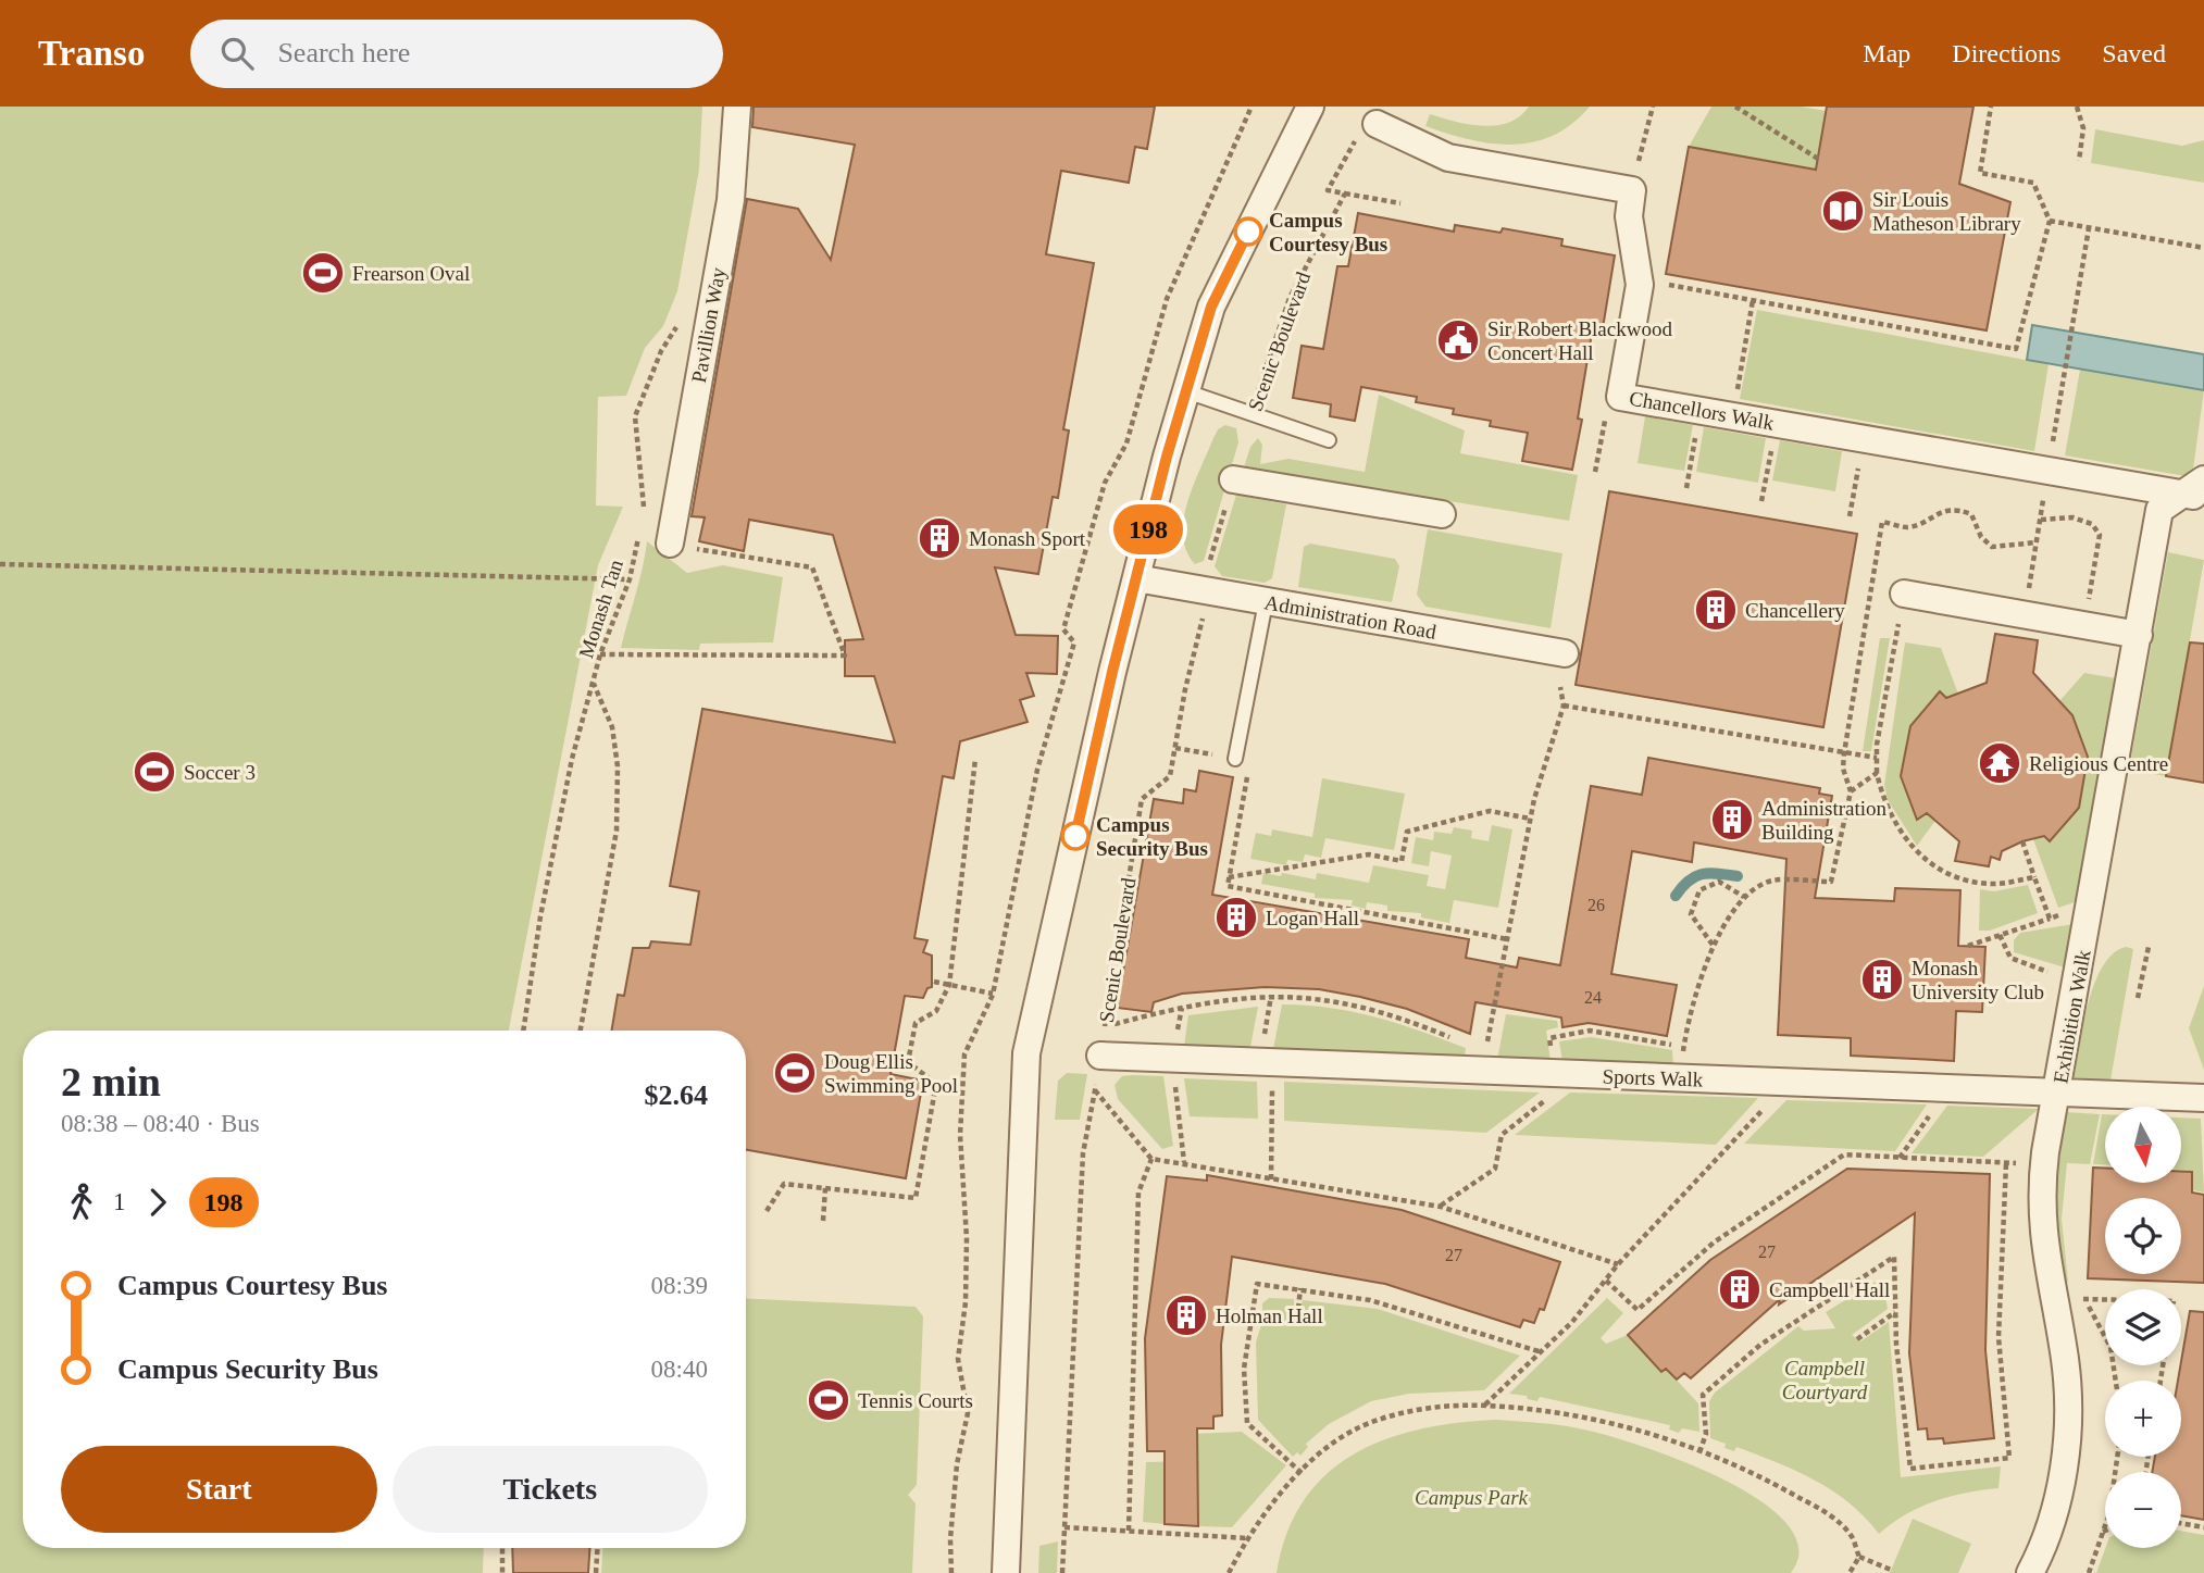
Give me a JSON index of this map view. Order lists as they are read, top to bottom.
{
  "streets": {
    "street": [
      "Pavillion Way",
      "Chancellors Walk",
      "Administration Road",
      "Exhibition Walk",
      "Sports Walk"
    ],
    "path": ["Scenic Boulevard", "Monash Tan"]
  },
  "crossings": [
    ["Scenic Boulevard", "Administration Road"],
    ["Scenic Boulevard", "Sports Walk"],
    ["Chancellors Walk", "Exhibition Walk"],
    ["Exhibition Walk", "Sports Walk"]
  ],
  "parks": ["Campbell Courtyard", "Campus Park"],
  "places": {
    "library": ["Sir Louis Matheson Library"],
    "other": ["Campus Courtesy Bus", "Campus Security Bus"],
    "sports": [
      "Frearson Oval",
      "Soccer 3",
      "Doug Ellis Swimming Pool",
      "Tennis Courts"
    ],
    "public building": ["Sir Robert Blackwood Concert Hall"],
    "building": [
      "Monash Sport",
      "Chancellery",
      "Administration Building",
      "Logan Hall",
      "Monash University Club",
      "Campbell Hall",
      "Holman Hall"
    ],
    "temple": ["Religious Centre"]
  },
  "lines": ["bus line 198"],
  "house_numbers": [
    "26",
    "24",
    "27",
    "27"
  ],
  "north": "bottom",
  "page": {
    "header": "Transo",
    "search": "Search here",
    "nav": ["Map", "Directions", "Saved"],
    "on_map": "198",
    "heading": ["2 min", "08:38 – 08:40 · Bus", "$2.64"],
    "map_buttons": ["+", "−"],
    "legs": ["1", "198"],
    "list": [
      {
        "name": "Campus Courtesy Bus",
        "value": "08:39"
      },
      {
        "name": "Campus Security Bus",
        "value": "08:40"
      }
    ],
    "buttons": ["Start", "Tickets"]
  }
}
